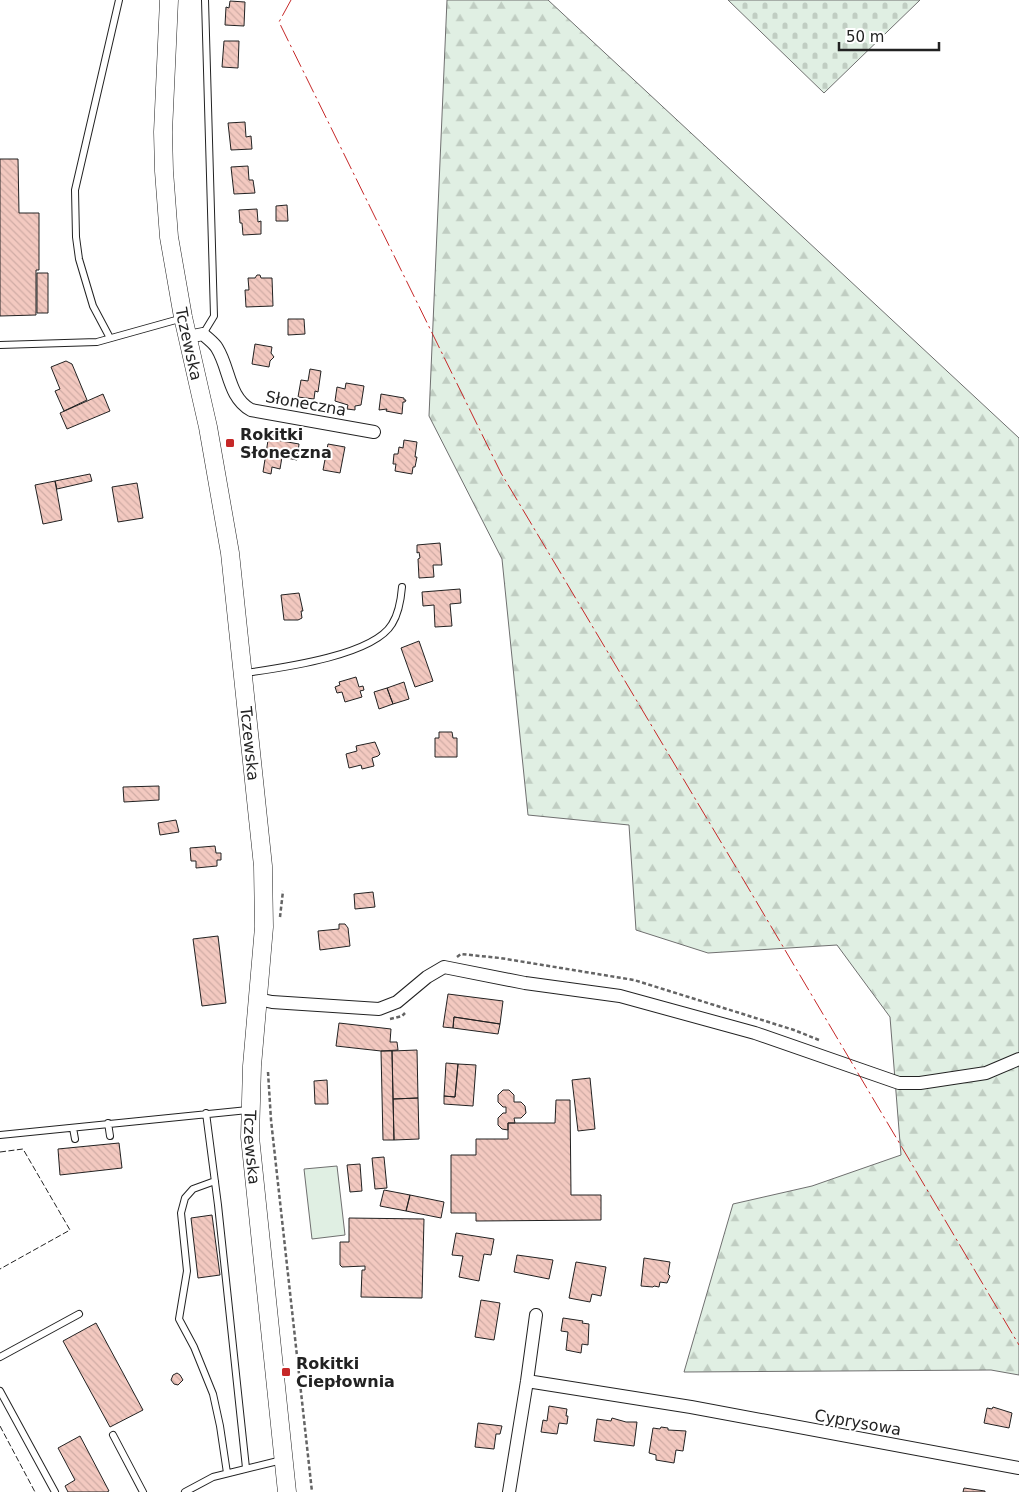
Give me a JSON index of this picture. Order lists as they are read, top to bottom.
{
  "streets": {
    "street": ["Tczewska", "Słoneczna", "Cyprysowa"]
  },
  "crossings": [
    ["Tczewska", "Słoneczna"]
  ],
  "places": {
    "transit": ["Rokitki Słoneczna", "Rokitki Ciepłownia"]
  },
  "scale_bar": "50 m"
}
